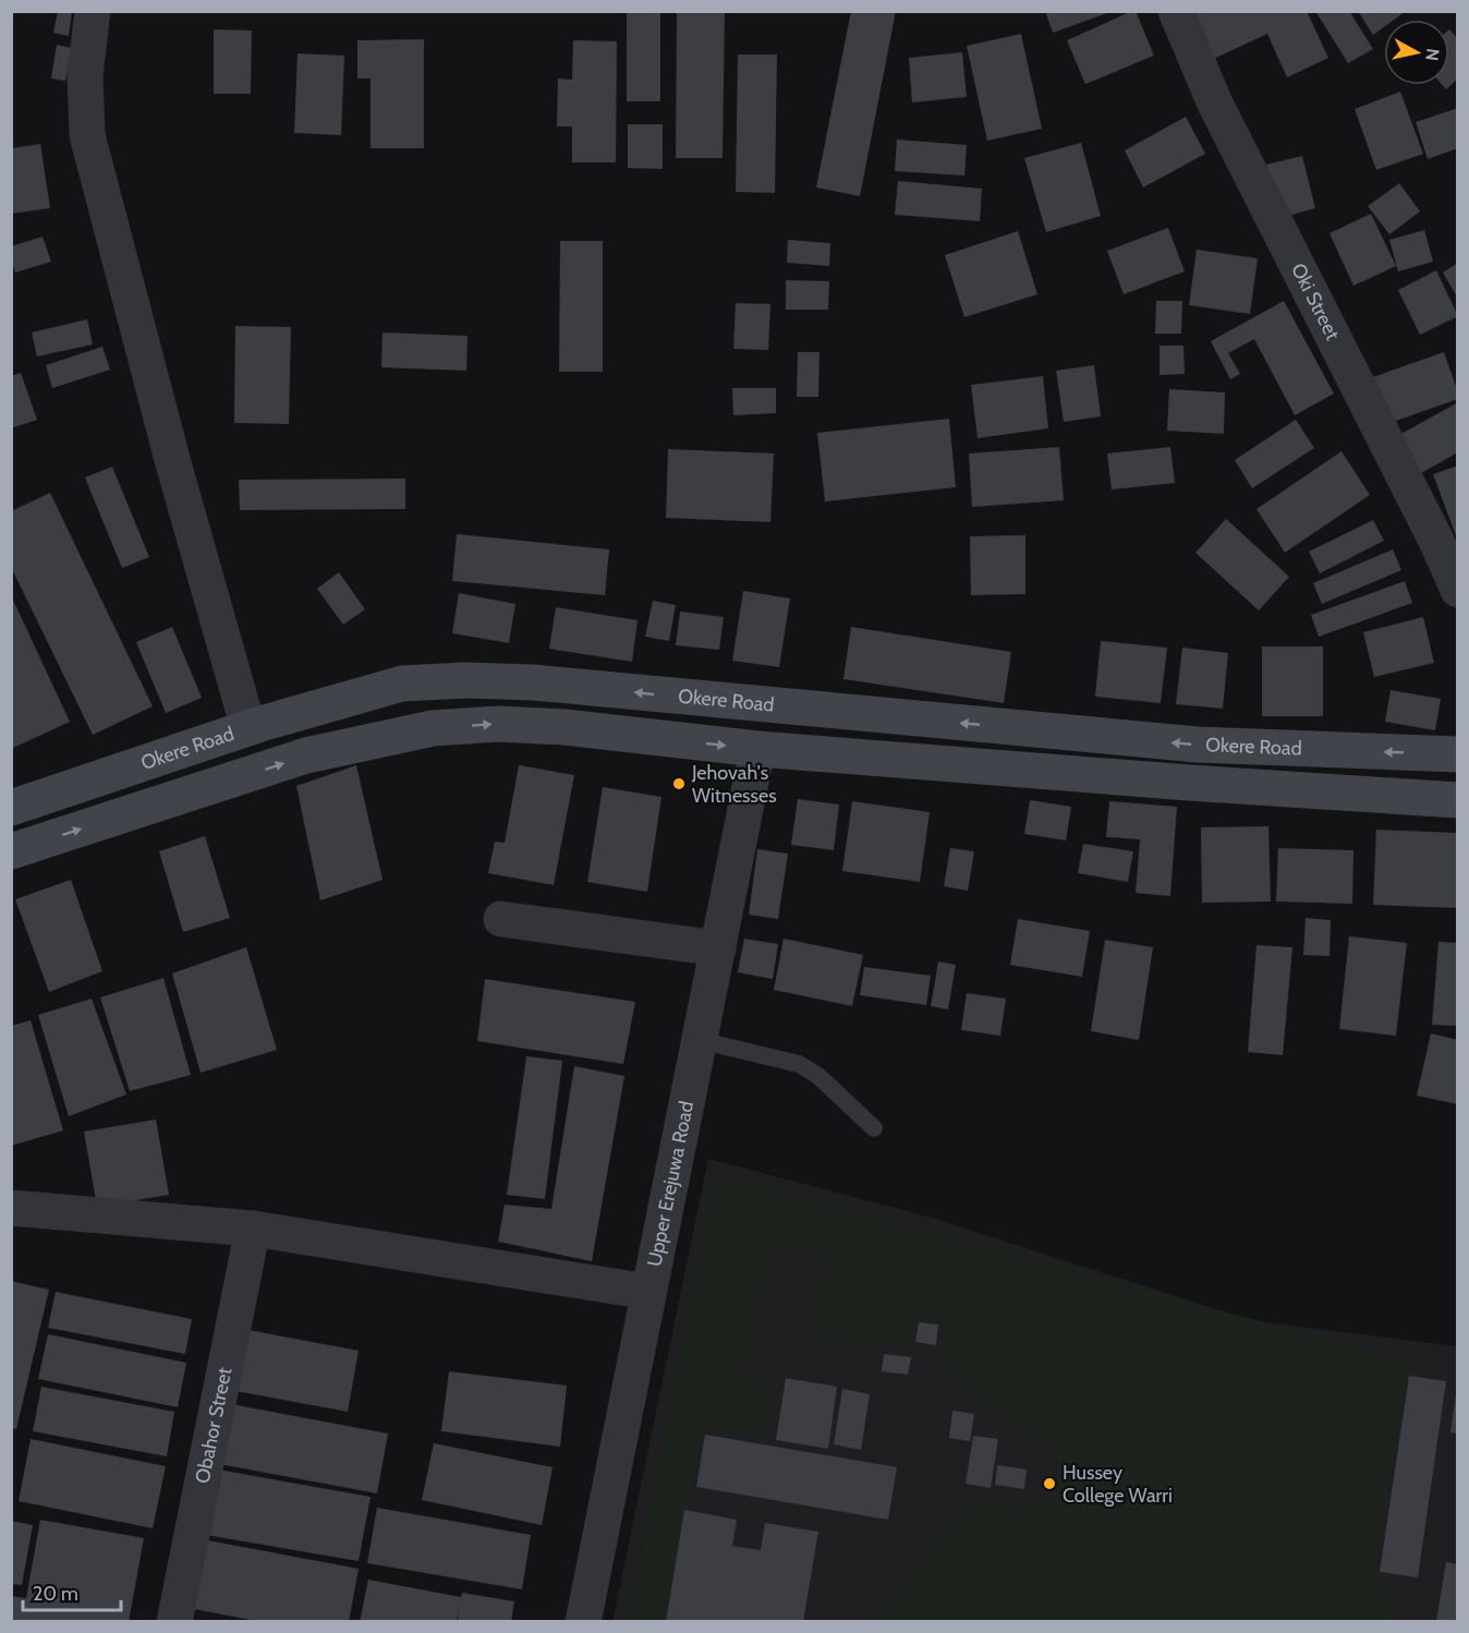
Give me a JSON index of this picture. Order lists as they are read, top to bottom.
{
  "streets": {
    "main road": ["Okere Road"],
    "street": ["Oki Street", "Upper Erejuwa Road", "Obahor Street"]
  },
  "crossings": [
    ["Okere Road", "Upper Erejuwa Road"]
  ],
  "places": ["Jehovah's Witnesses", "Hussey College Warri"],
  "scale_bar": "20 m",
  "north": "right"
}
